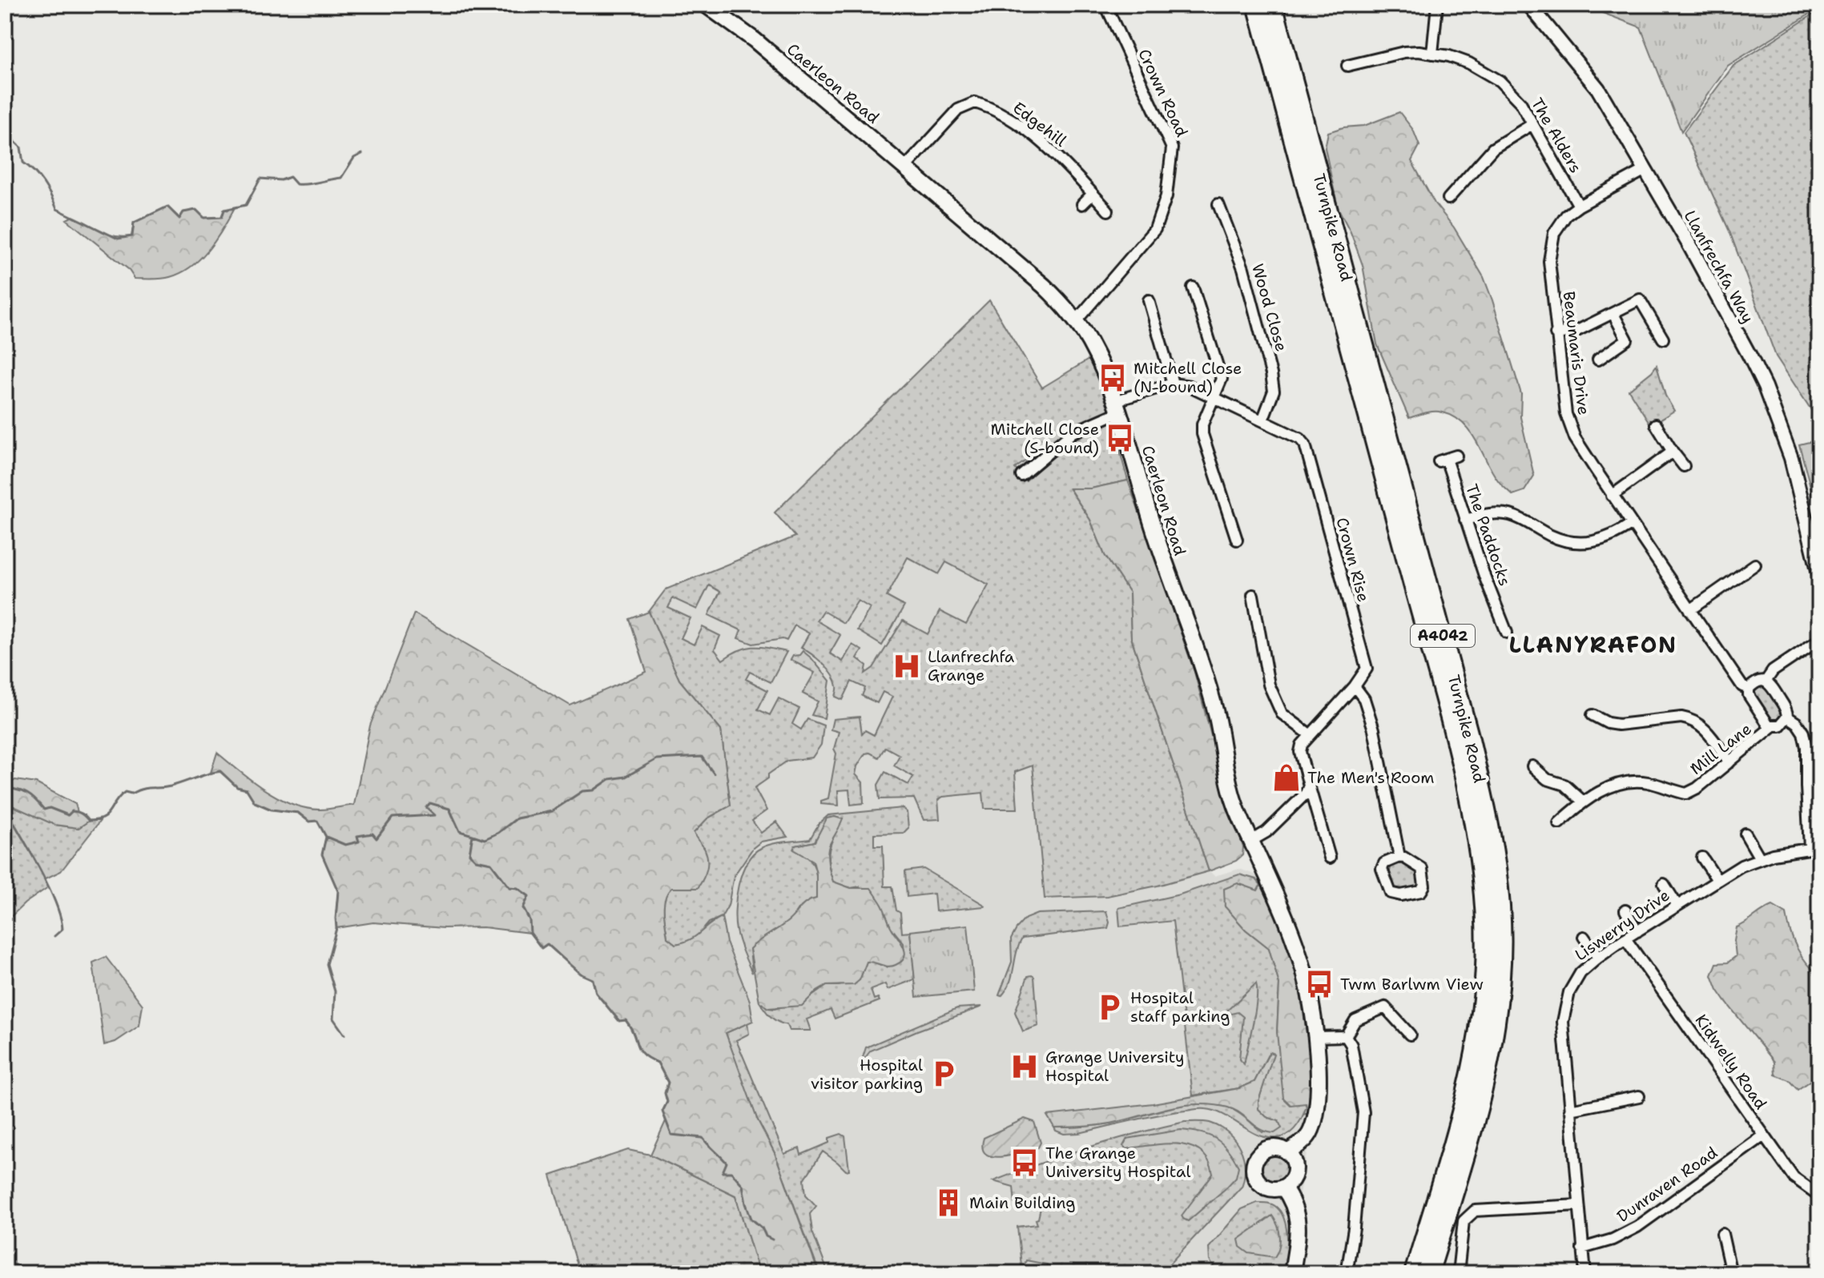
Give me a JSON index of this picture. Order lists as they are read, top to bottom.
{
  "streets": {
    "highway": ["Turnpike Road", "A4042"],
    "main road": ["Caerleon Road"],
    "street": [
      "Crown Road",
      "Edgehill",
      "The Alders",
      "Llanfrechfa Way",
      "Wood Close",
      "Beaumaris Drive",
      "The Paddocks",
      "Crown Rise",
      "Mill Lane",
      "Liswerry Drive",
      "Kidwelly Road",
      "Dunraven Road"
    ]
  },
  "crossings": [
    ["Caerleon Road", "Crown Road"],
    ["Caerleon Road", "Edgehill"],
    ["The Alders", "Beaumaris Drive"],
    ["Llanfrechfa Way", "Beaumaris Drive"],
    ["Wood Close", "Crown Rise"],
    ["Beaumaris Drive", "Mill Lane"],
    ["Liswerry Drive", "Kidwelly Road"],
    ["Liswerry Drive", "Dunraven Road"],
    ["Kidwelly Road", "Dunraven Road"]
  ],
  "districts": ["LLANYRAFON"],
  "places": {
    "bus stop": [
      "Mitchell Close (N-bound)",
      "Mitchell Close (S-bound)",
      "Twm Barlwm View",
      "The Grange University Hospital"
    ],
    "hospital": ["Llanfrechfa Grange", "Grange University Hospital"],
    "shop": ["The Men's Room"],
    "parking": ["Hospital staff parking", "Hospital visitor parking"],
    "building": ["Main Building"]
  }
}
